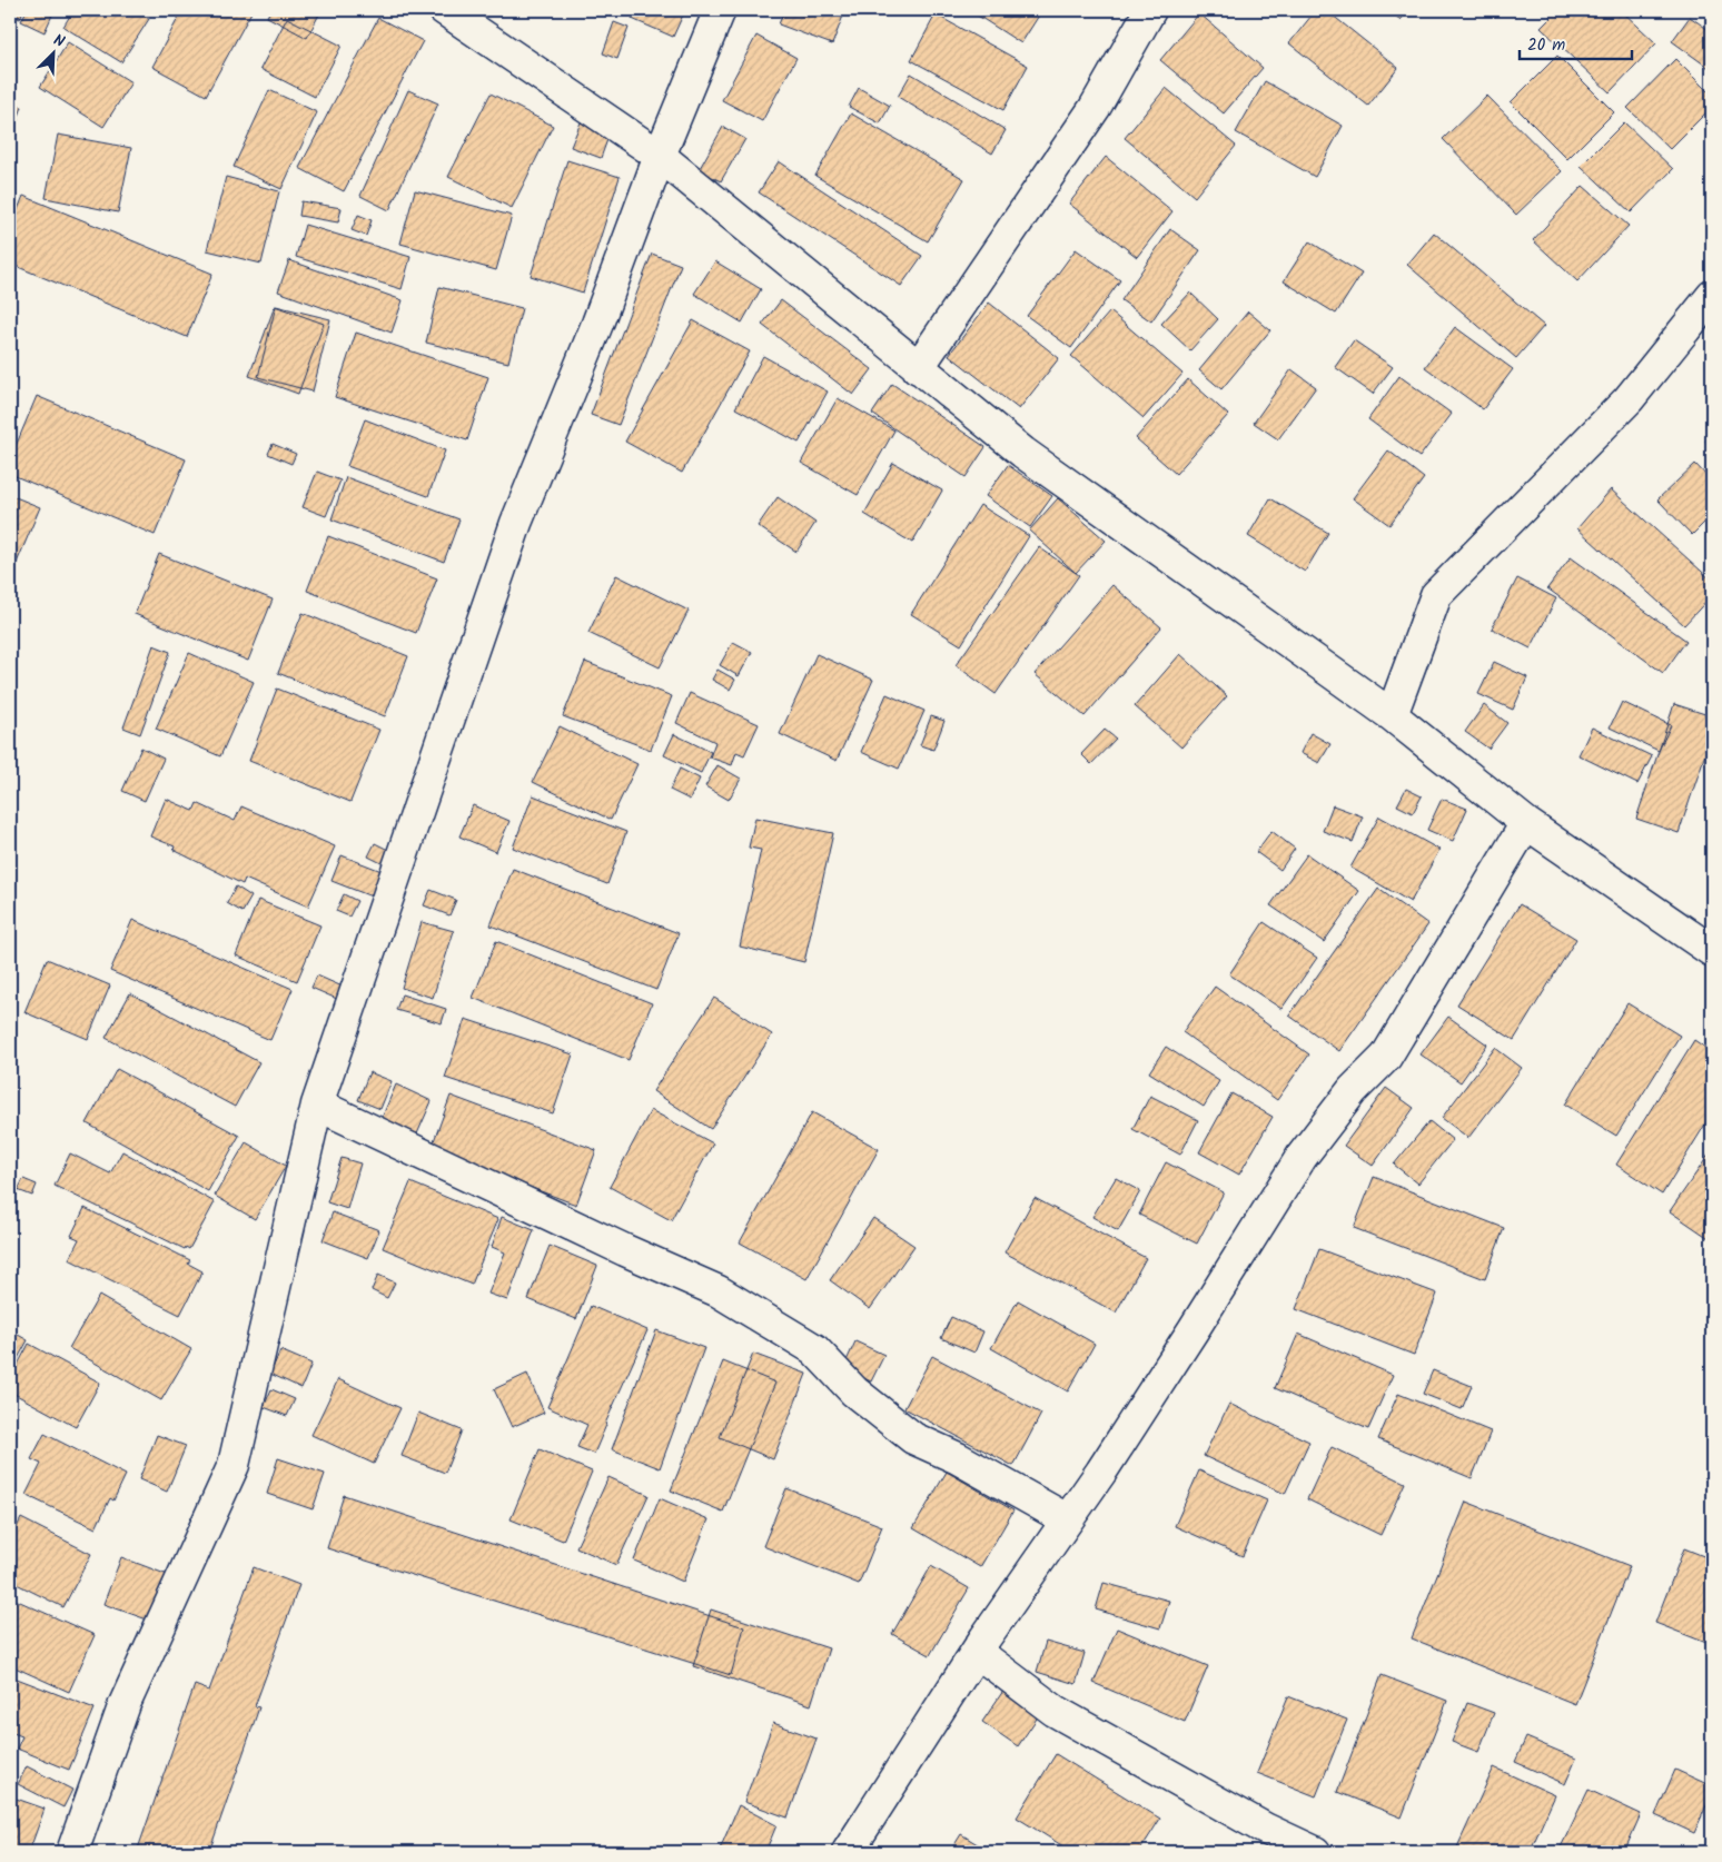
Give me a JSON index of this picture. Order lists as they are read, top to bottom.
{
  "scale_bar": "20 m",
  "north": "top right"
}
